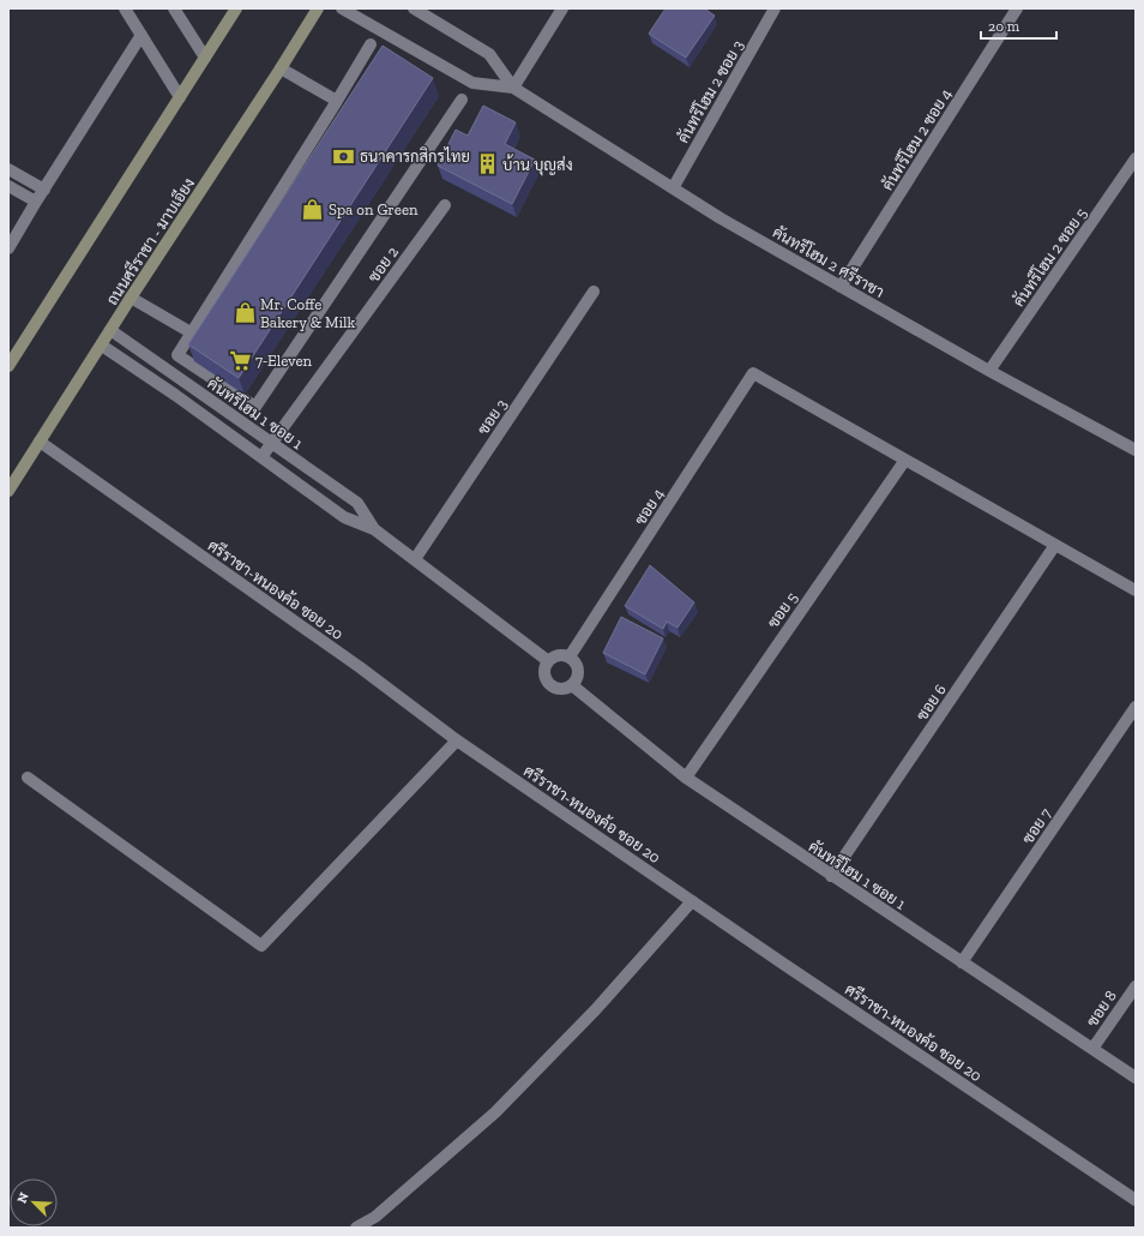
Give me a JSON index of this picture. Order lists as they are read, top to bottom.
{
  "streets": {
    "main road": ["ถนนศรีราชา - มาบเอียง"],
    "street": [
      "คันทรีโฮม 2 ซอย 3",
      "คันทรีโฮม 2 ซอย 4",
      "คันทรีโฮม 2 ซอย 5",
      "คันทรีโฮม 2 ศรีราชา",
      "ซอย 2",
      "คันทรีโฮม 1 ซอย 1",
      "ซอย 3",
      "ซอย 4",
      "ศรีราชา-หนองค้อ ซอย 20",
      "ซอย 5",
      "ซอย 6",
      "ซอย 7",
      "ซอย 8"
    ]
  },
  "crossings": [
    ["คันทรีโฮม 2 ซอย 3", "คันทรีโฮม 2 ศรีราชา"],
    ["คันทรีโฮม 2 ซอย 4", "คันทรีโฮม 2 ศรีราชา"],
    ["ถนนศรีราชา - มาบเอียง", "คันทรีโฮม 1 ซอย 1"],
    ["ถนนศรีราชา - มาบเอียง", "ศรีราชา-หนองค้อ ซอย 20"],
    ["คันทรีโฮม 2 ซอย 5", "คันทรีโฮม 2 ศรีราชา"],
    ["ซอย 2", "คันทรีโฮม 1 ซอย 1"],
    ["คันทรีโฮม 1 ซอย 1", "ซอย 3"],
    ["คันทรีโฮม 1 ซอย 1", "ซอย 4"],
    ["คันทรีโฮม 1 ซอย 1", "ซอย 5"],
    ["คันทรีโฮม 1 ซอย 1", "ซอย 6"],
    ["คันทรีโฮม 1 ซอย 1", "ซอย 7"],
    ["คันทรีโฮม 1 ซอย 1", "ซอย 8"],
    ["ซอย 4", "ซอย 5"]
  ],
  "places": {
    "bank": ["ธนาคารกสิกรไทย"],
    "building": ["บ้าน บุญส่ง"],
    "shop": ["Spa on Green", "Mr. Coffe Bakery & Milk"],
    "supermarket": ["7-Eleven"]
  },
  "scale_bar": "20 m",
  "north": "top left"
}
